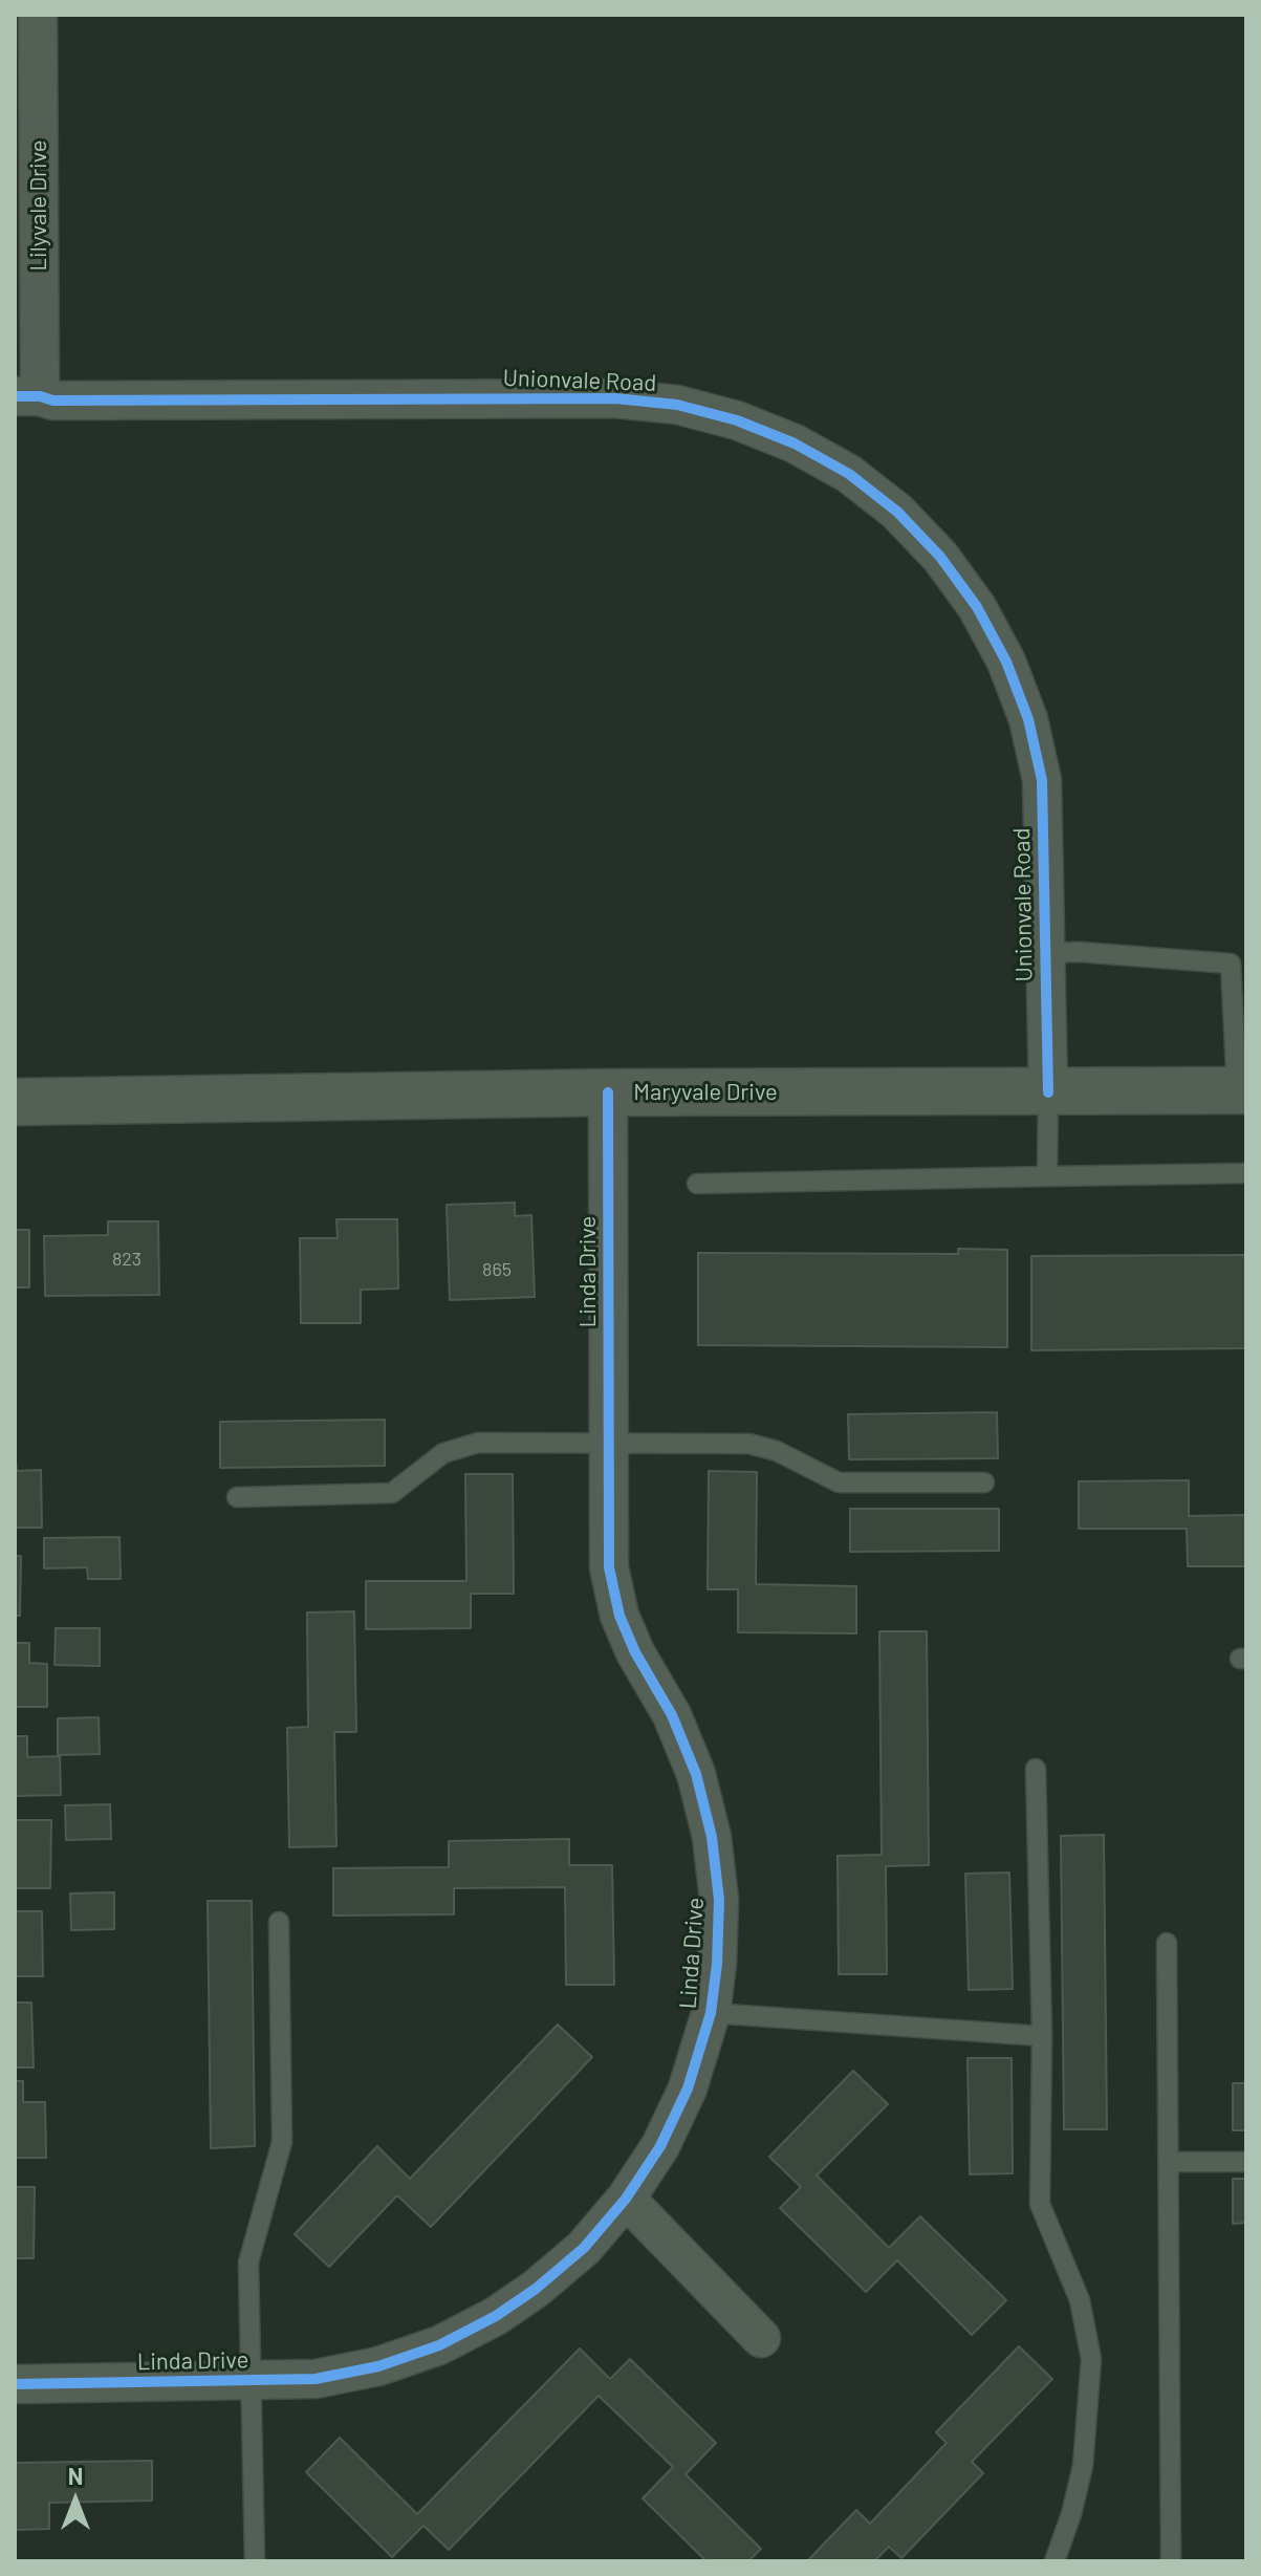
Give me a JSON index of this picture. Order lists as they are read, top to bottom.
{
  "streets": {
    "street": [
      "Lilyvale Drive",
      "Unionvale Road",
      "Maryvale Drive",
      "Linda Drive"
    ]
  },
  "crossings": [
    ["Lilyvale Drive", "Unionvale Road"],
    ["Unionvale Road", "Maryvale Drive"],
    ["Maryvale Drive", "Linda Drive"]
  ],
  "house_numbers": ["823", "865"],
  "north": "top"
}
